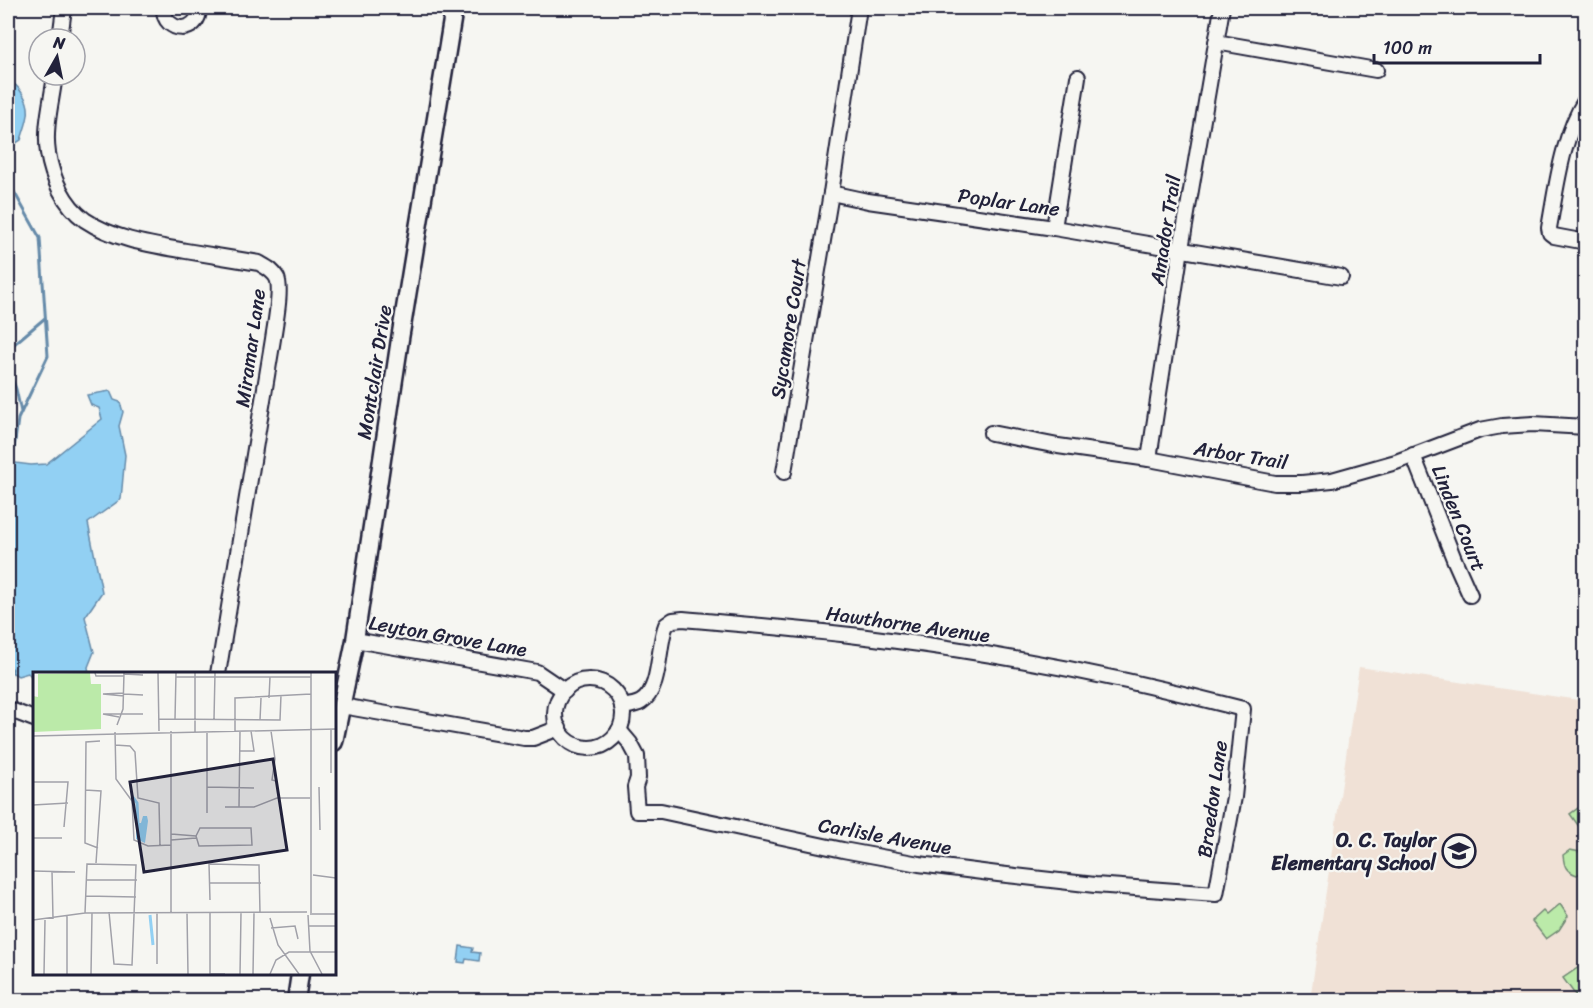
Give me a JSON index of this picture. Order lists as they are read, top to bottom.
{
  "streets": {
    "street": [
      "Poplar Lane",
      "Amador Trail",
      "Sycamore Court",
      "Miramar Lane",
      "Montclair Drive",
      "Arbor Trail",
      "Linden Court",
      "Hawthorne Avenue",
      "Leyton Grove Lane",
      "Braedon Lane",
      "Carlisle Avenue"
    ]
  },
  "crossings": [
    ["Poplar Lane", "Amador Trail"],
    ["Poplar Lane", "Sycamore Court"],
    ["Amador Trail", "Arbor Trail"],
    ["Montclair Drive", "Leyton Grove Lane"],
    ["Arbor Trail", "Linden Court"],
    ["Hawthorne Avenue", "Leyton Grove Lane"],
    ["Hawthorne Avenue", "Braedon Lane"],
    ["Hawthorne Avenue", "Carlisle Avenue"],
    ["Leyton Grove Lane", "Carlisle Avenue"],
    ["Braedon Lane", "Carlisle Avenue"]
  ],
  "places": {
    "school or university": ["O. C. Taylor Elementary School"]
  },
  "scale_bar": "100 m",
  "north": "top"
}
